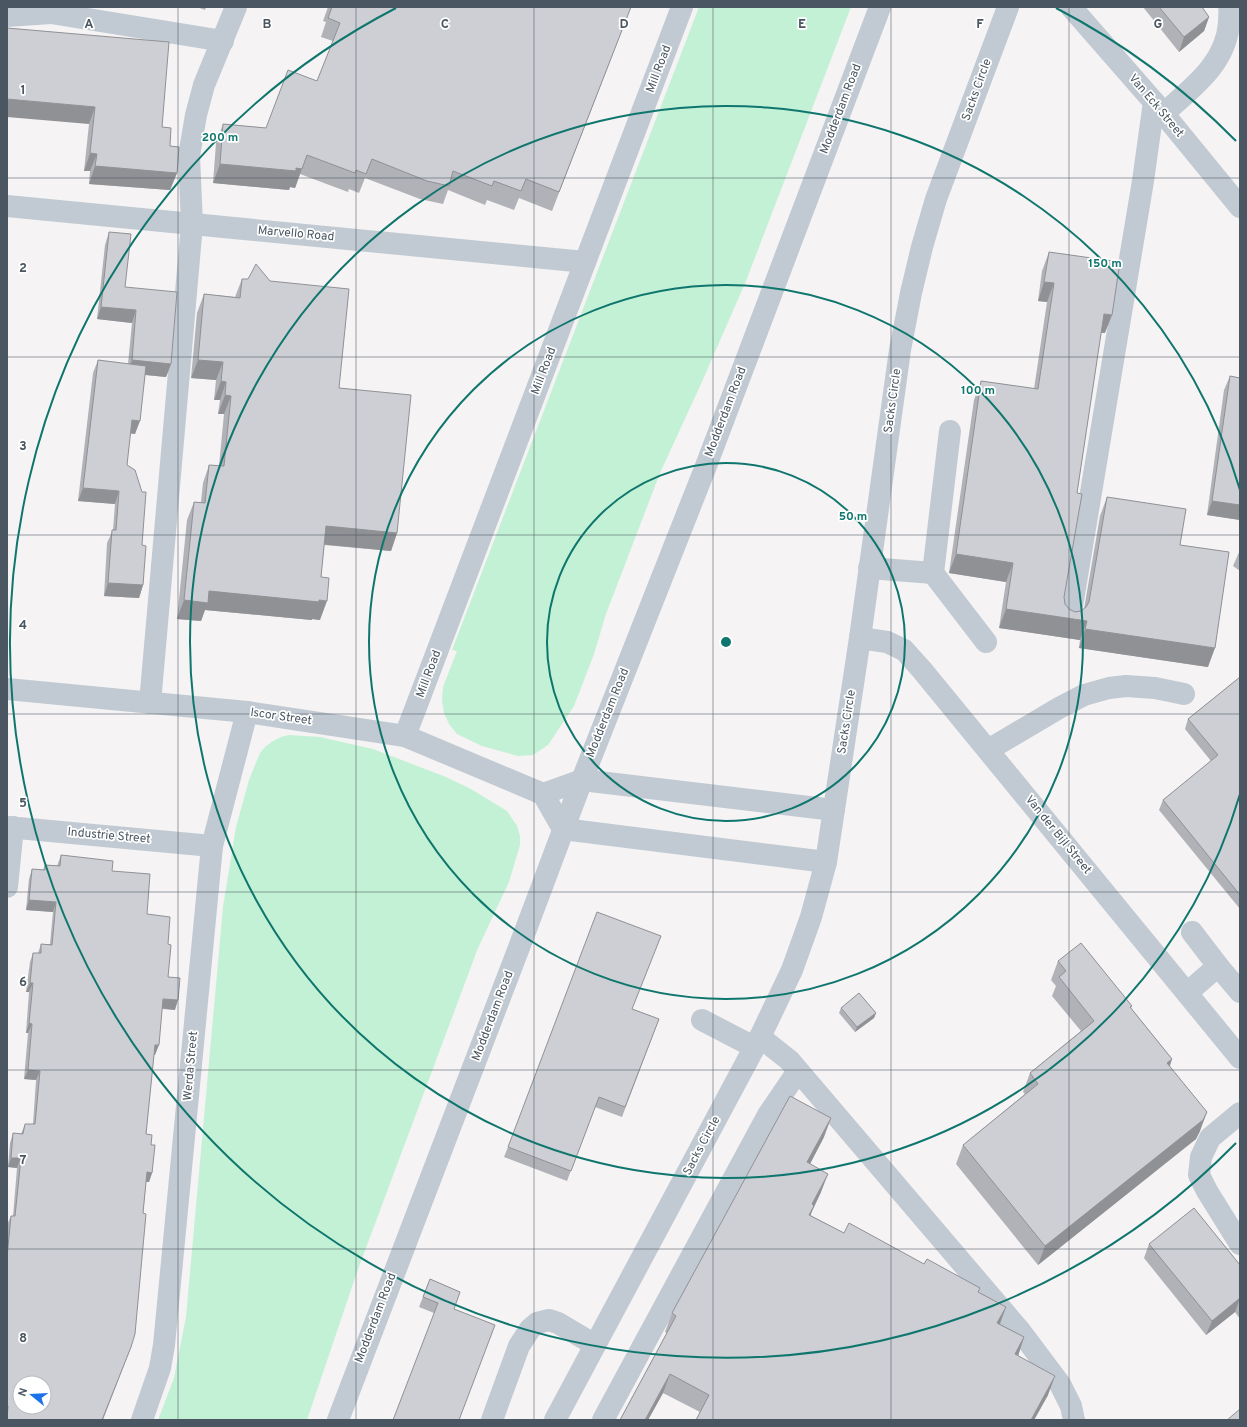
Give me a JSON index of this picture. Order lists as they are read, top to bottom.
{
  "streets": {
    "street": [
      "Mill Road",
      "Sacks Circle",
      "Van Eck Street",
      "Modderdam Road",
      "Marvello Road",
      "Iscor Street",
      "Van der Bijl Street",
      "Industrie Street",
      "Werda Street"
    ]
  },
  "crossings": [
    ["Mill Road", "Marvello Road"],
    ["Mill Road", "Iscor Street"],
    ["Sacks Circle", "Van der Bijl Street"],
    ["Iscor Street", "Werda Street"],
    ["Industrie Street", "Werda Street"]
  ],
  "north": "left",
  "grid": {
    "columns": [
      "A",
      "B",
      "C",
      "D",
      "E",
      "F",
      "G"
    ],
    "rows": [
      "1",
      "2",
      "3",
      "4",
      "5",
      "6",
      "7",
      "8"
    ]
  },
  "rings": [
    "200 m",
    "150 m",
    "100 m",
    "50 m"
  ]
}
